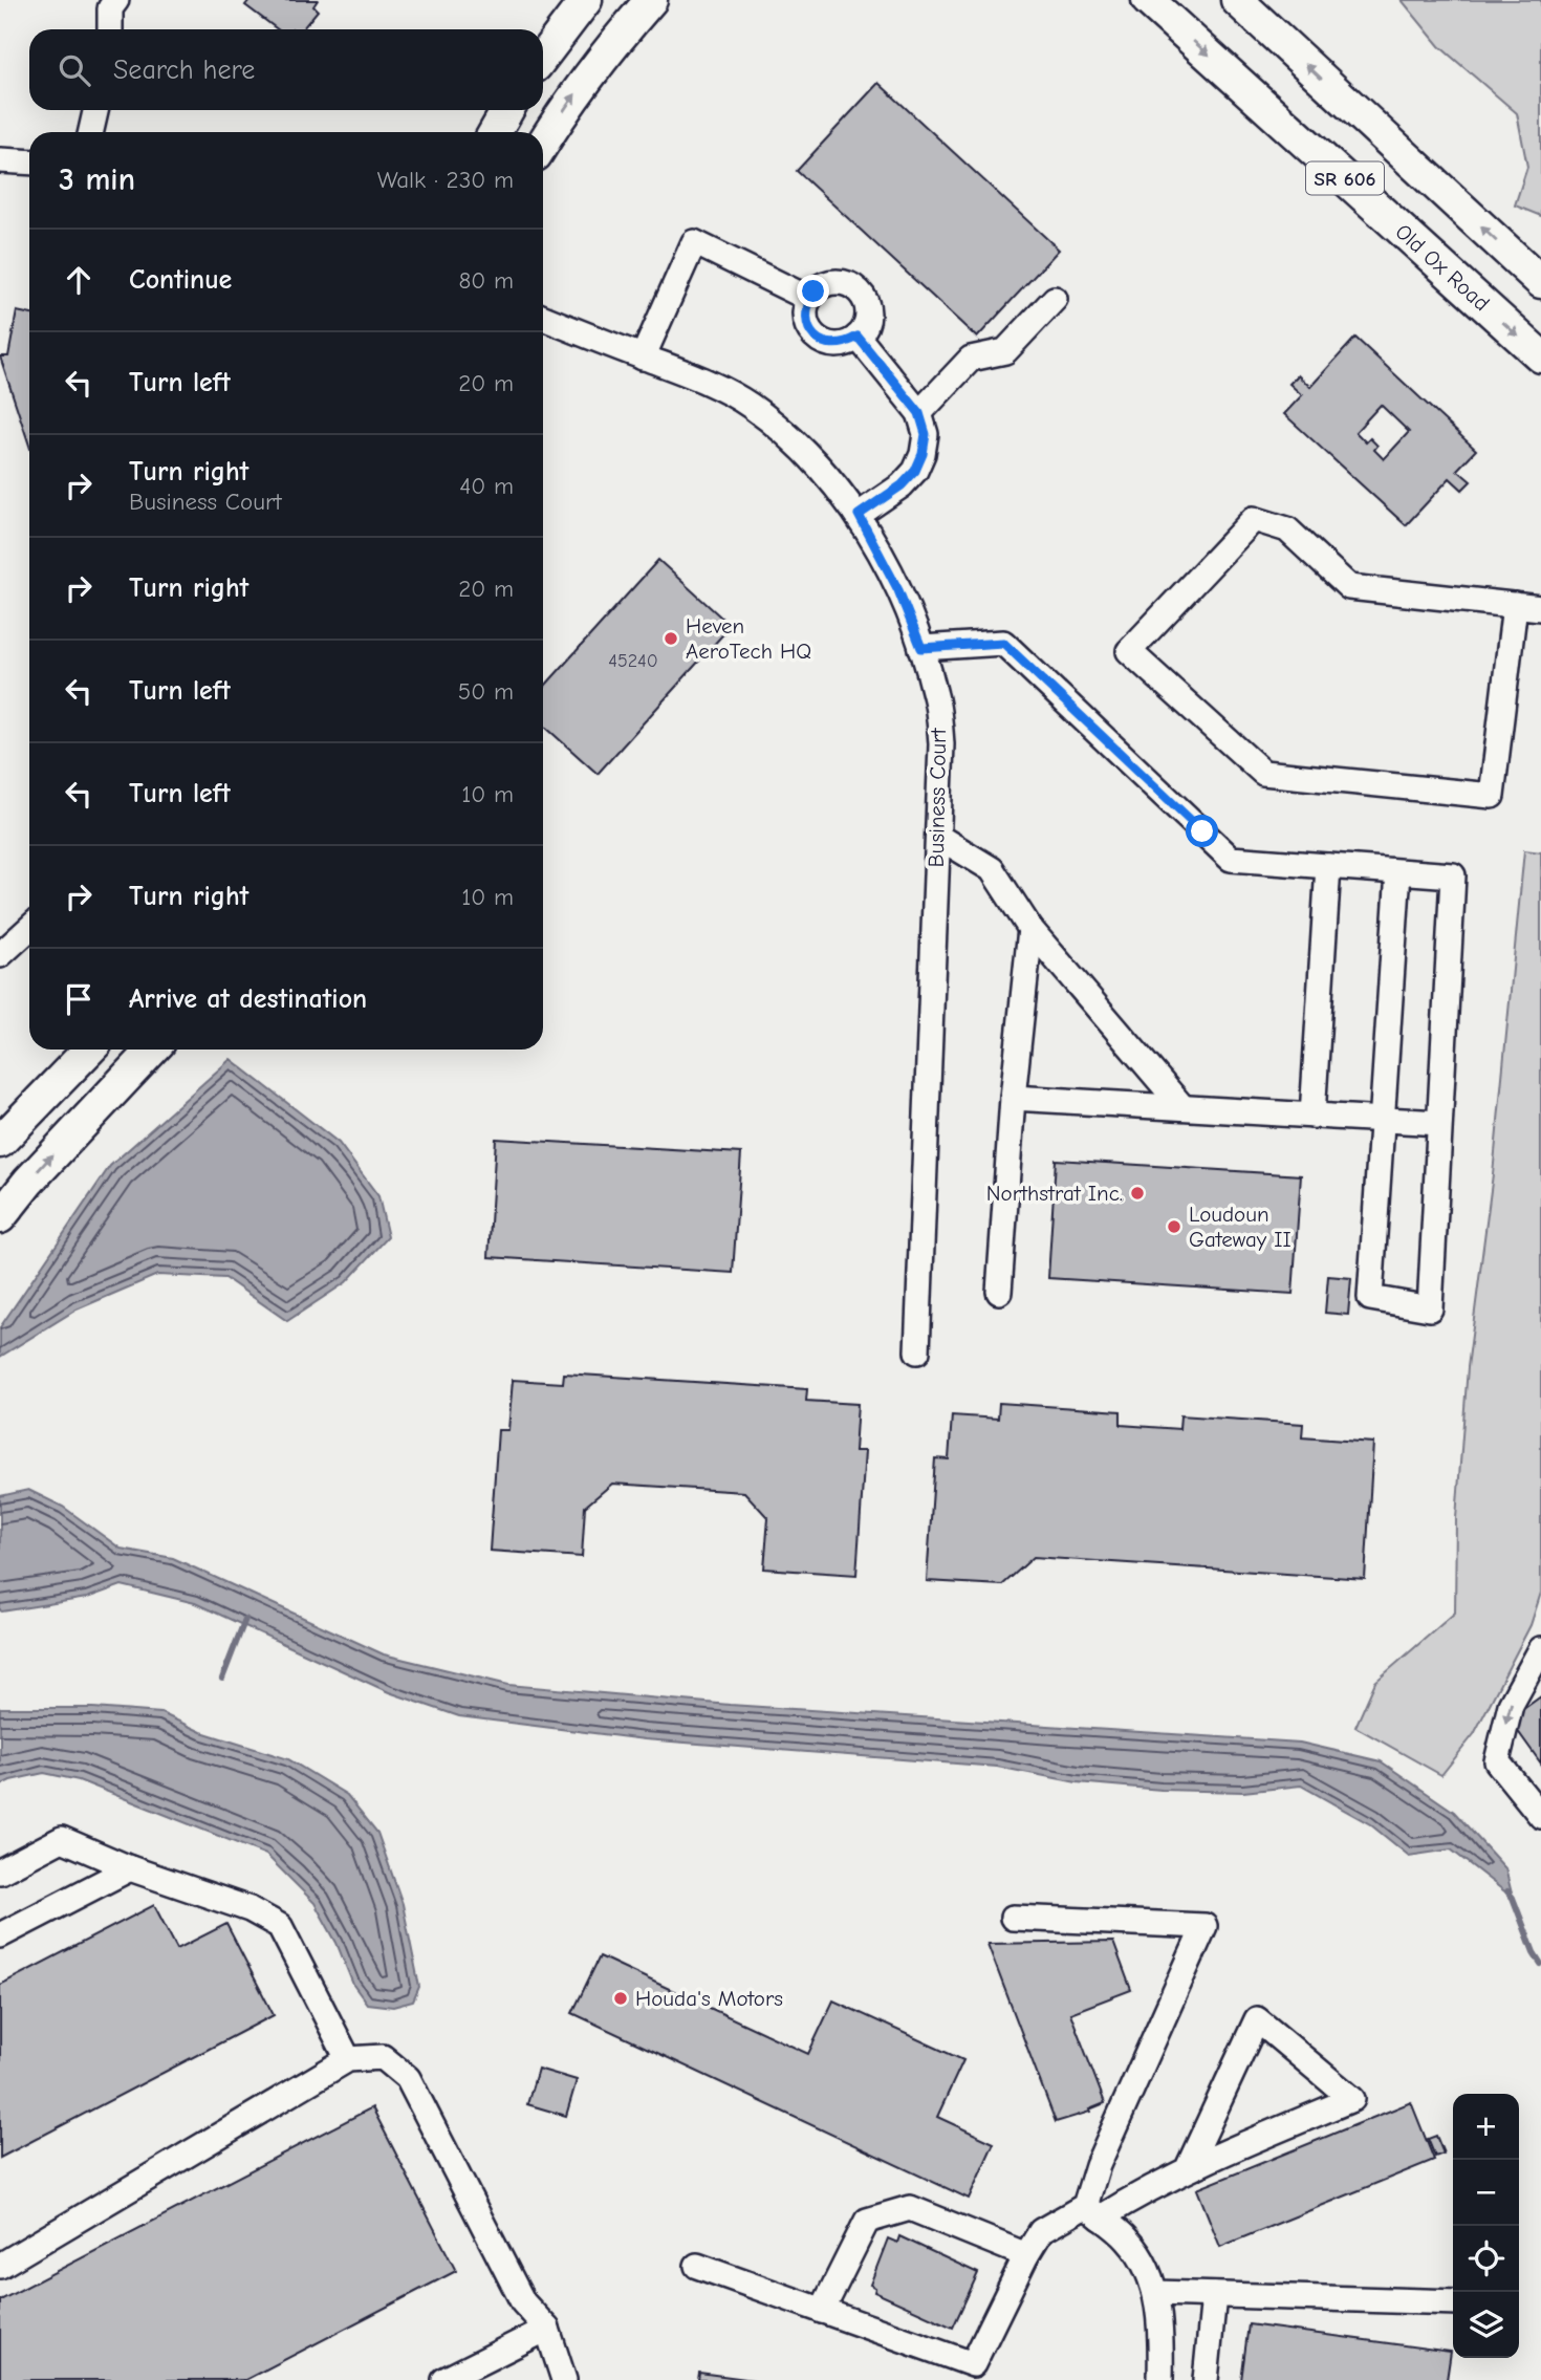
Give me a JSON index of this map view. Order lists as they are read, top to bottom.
{
  "streets": {
    "main road": ["SR 606", "Old Ox Road"],
    "street": ["Business Court"]
  },
  "places": [
    "Heven AeroTech HQ",
    "Northstrat Inc.",
    "Loudoun Gateway II",
    "Houda's Motors"
  ],
  "house_numbers": ["45240"],
  "page": {
    "search": "Search here",
    "heading": ["3 min", "Walk · 230 m"],
    "list": [
      ["Continue", "80 m"],
      ["Turn left", "20 m"],
      ["Turn right", "Business Court", "40 m"],
      ["Turn right", "20 m"],
      ["Turn left", "50 m"],
      ["Turn left", "10 m"],
      ["Turn right", "10 m"],
      "Arrive at destination"
    ],
    "map_buttons": ["+", "−"]
  }
}
